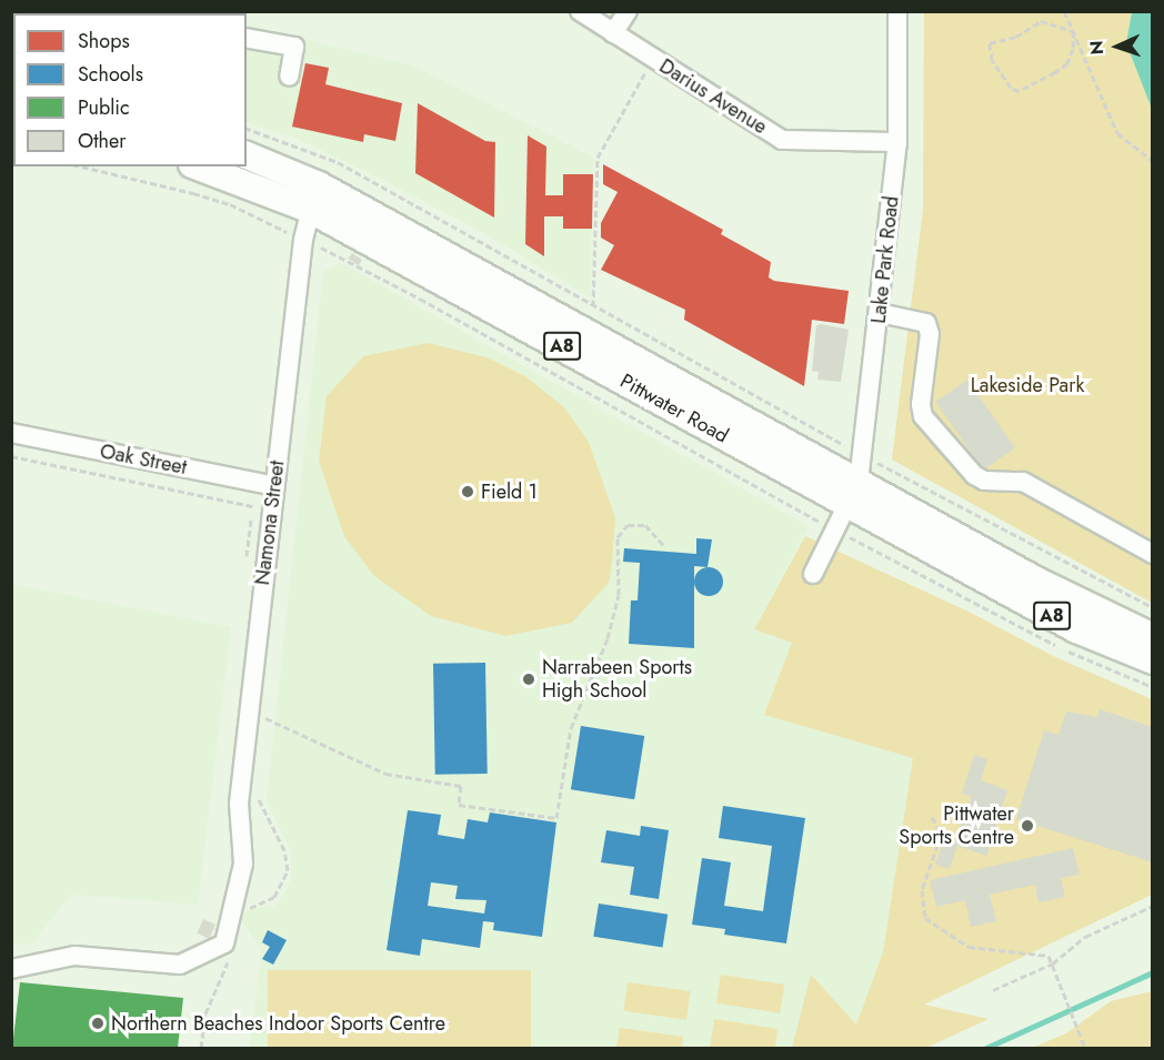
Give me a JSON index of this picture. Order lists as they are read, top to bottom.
{
  "streets": {
    "highway": ["A8", "Pittwater Road"],
    "street": [
      "Darius Avenue",
      "Lake Park Road",
      "Oak Street",
      "Namona Street"
    ]
  },
  "crossings": [
    ["Darius Avenue", "Lake Park Road"],
    ["Lake Park Road", "Pittwater Road"],
    ["Pittwater Road", "Namona Street"],
    ["Oak Street", "Namona Street"]
  ],
  "parks": ["Lakeside Park"],
  "places": [
    "Field 1",
    "Narrabeen Sports High School",
    "Pittwater Sports Centre",
    "Northern Beaches Indoor Sports Centre"
  ],
  "legend": [
    "Shops",
    "Schools",
    "Public",
    "Other"
  ],
  "north": "left"
}
